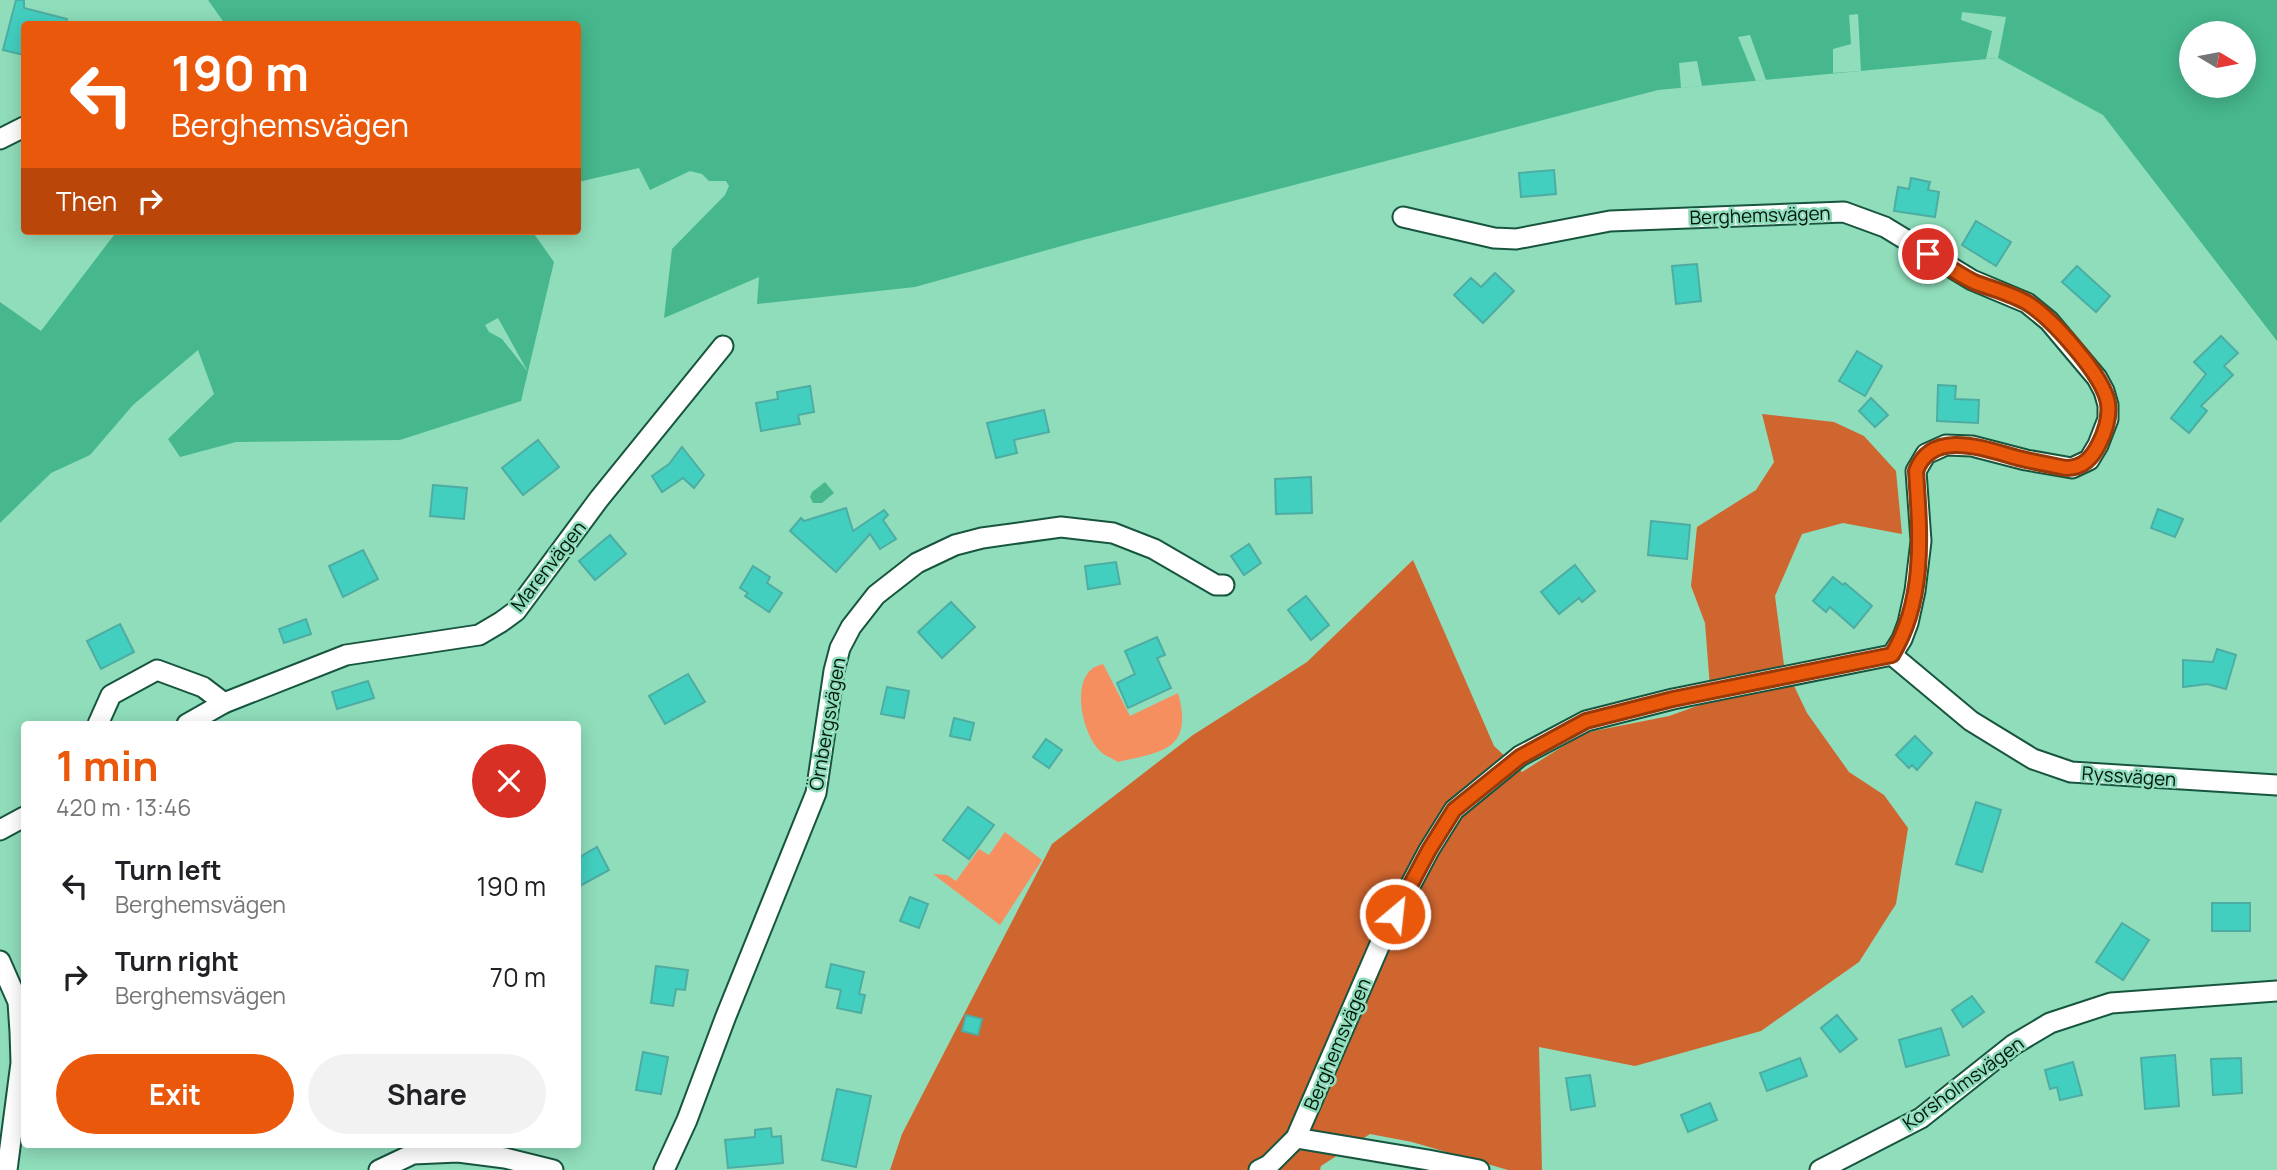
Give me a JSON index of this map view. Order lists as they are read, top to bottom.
{
  "streets": {
    "street": [
      "Berghemsvägen",
      "Marenvägen",
      "Örnbergsvägen",
      "Ryssvägen",
      "Korsholmsvägen"
    ]
  },
  "crossings": [
    ["Berghemsvägen", "Ryssvägen"]
  ],
  "north": "right",
  "page": {
    "turn": ["190 m", "Berghemsvägen"],
    "then": "Then",
    "heading": ["1 min", "420 m · 13:46"],
    "list": [
      {
        "name": "Turn left",
        "note": "Berghemsvägen",
        "value": "190 m"
      },
      {
        "name": "Turn right",
        "note": "Berghemsvägen",
        "value": "70 m"
      }
    ],
    "buttons": ["Exit", "Share"]
  }
}
